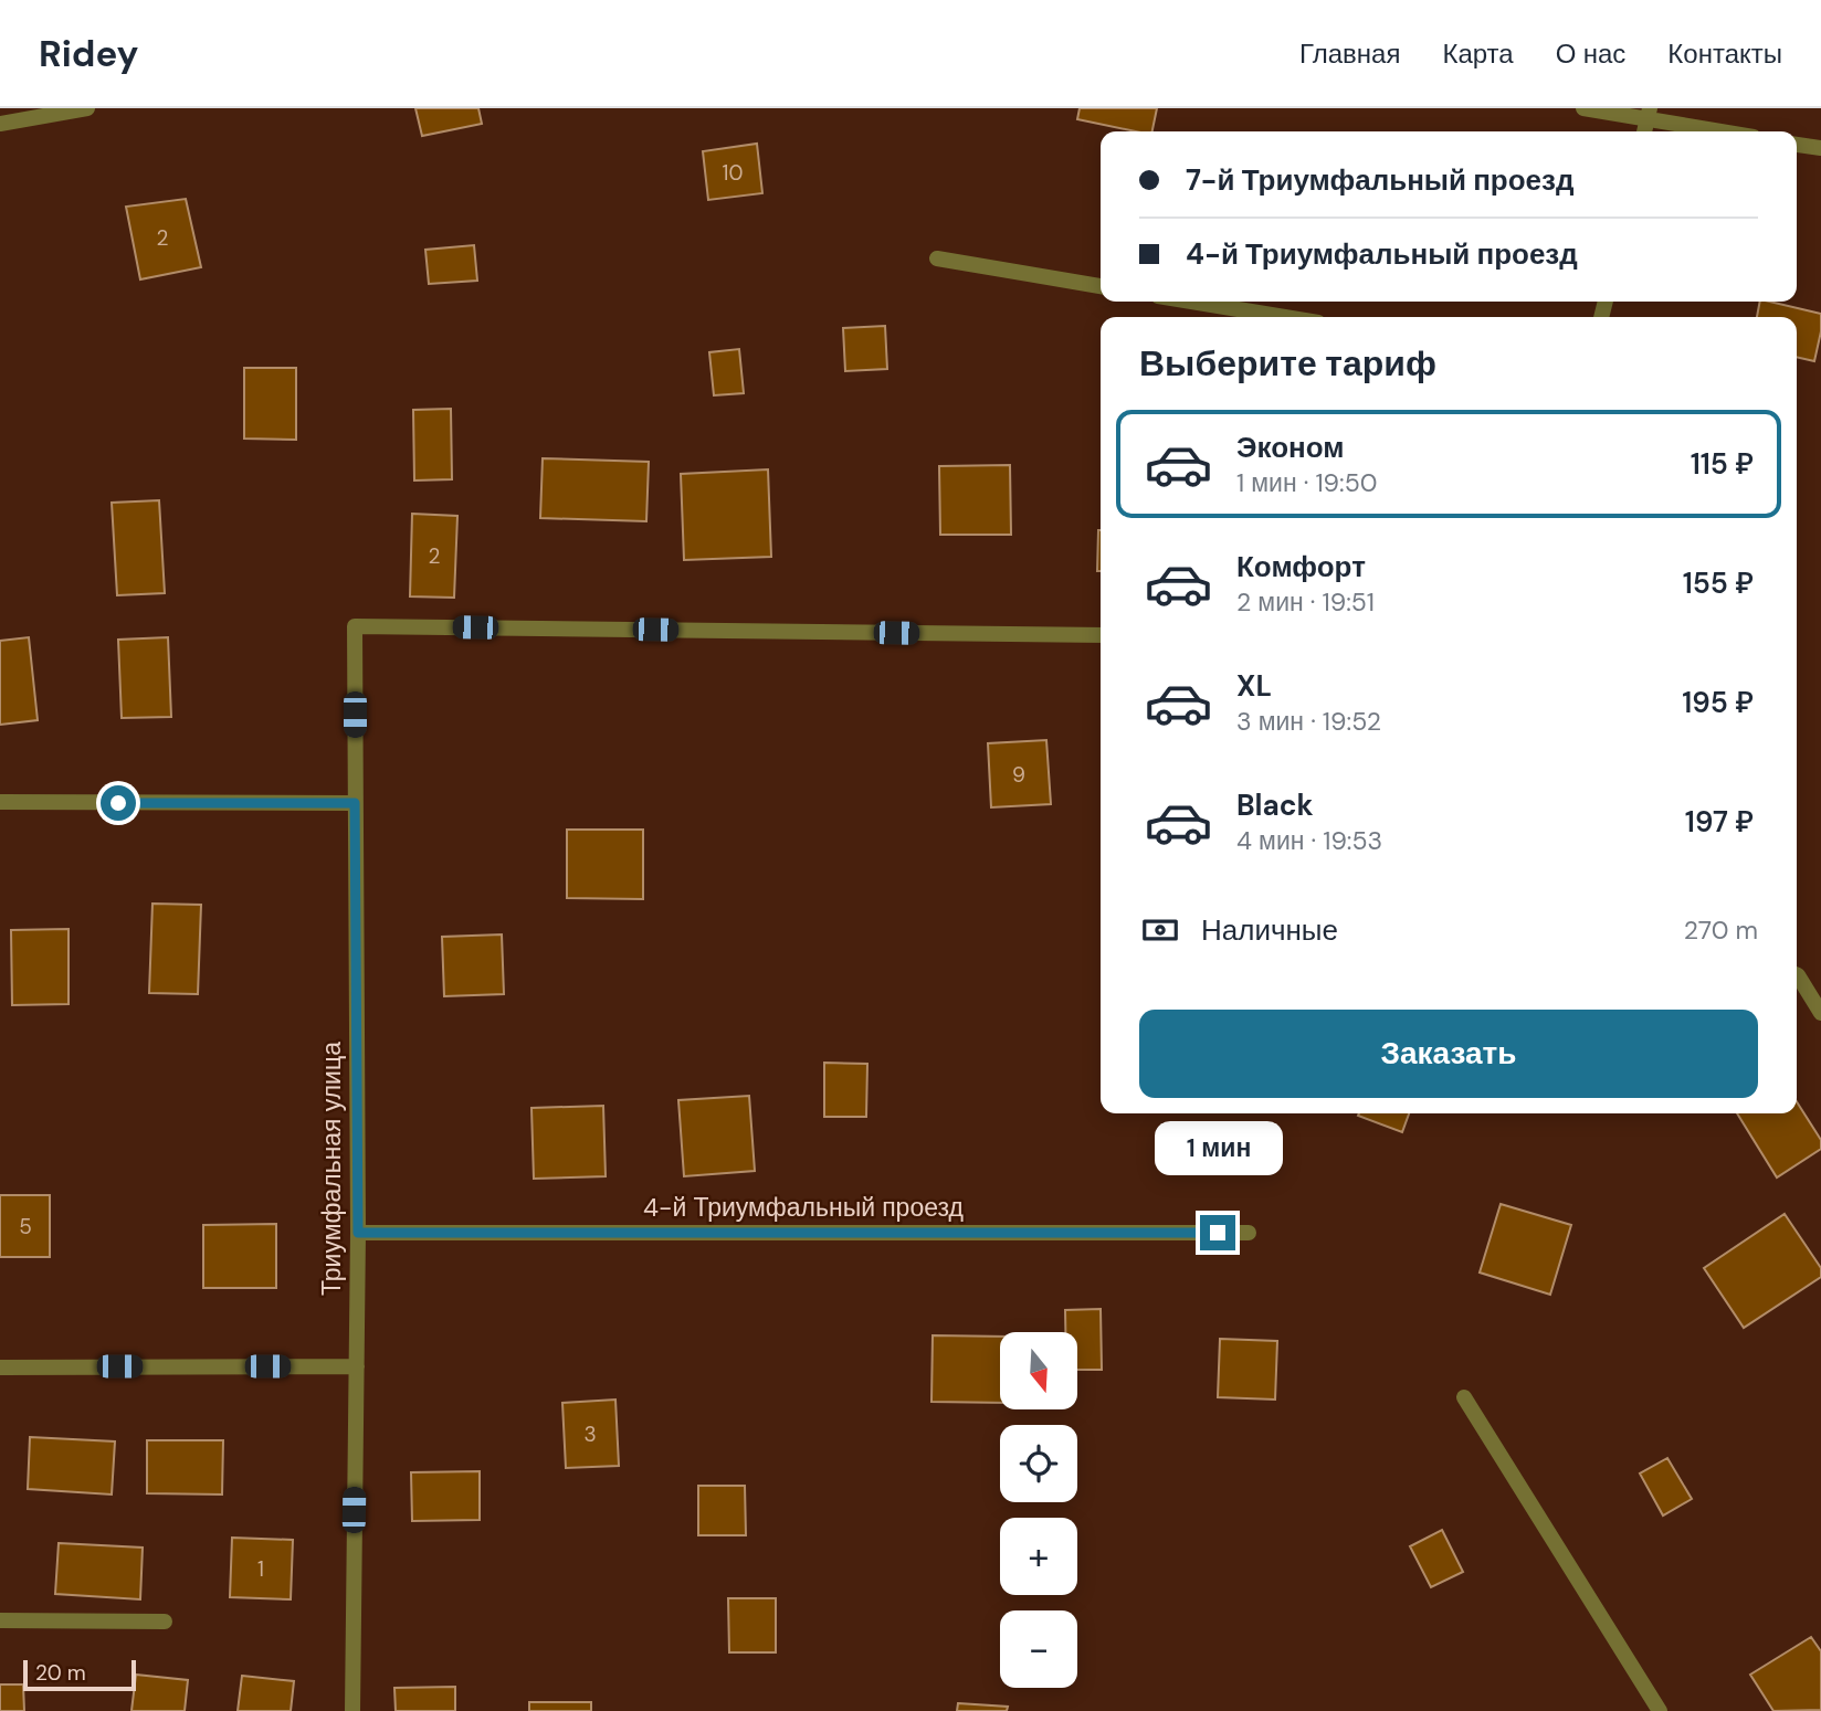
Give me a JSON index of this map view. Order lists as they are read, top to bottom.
{
  "streets": {
    "street": ["Триумфальная улица", "4-й Триумфальный проезд"]
  },
  "crossings": [
    ["Триумфальная улица", "4-й Триумфальный проезд"]
  ],
  "house_numbers": [
    "10",
    "2",
    "2",
    "9",
    "5",
    "3",
    "1"
  ],
  "scale_bar": "20 m",
  "north": "bottom",
  "page": {
    "header": "Ridey",
    "nav": [
      "Главная",
      "Карта",
      "О нас",
      "Контакты"
    ],
    "banner": ["7-й Триумфальный проезд", "4-й Триумфальный проезд"],
    "heading": "Выберите тариф",
    "list": [
      {
        "name": "Эконом",
        "note": "1 мин · 19:50",
        "value": "115 ₽"
      },
      {
        "name": "Комфорт",
        "note": "2 мин · 19:51",
        "value": "155 ₽"
      },
      {
        "name": "XL",
        "note": "3 мин · 19:52",
        "value": "195 ₽"
      },
      {
        "name": "Black",
        "note": "4 мин · 19:53",
        "value": "197 ₽"
      }
    ],
    "pay": ["Наличные", "270 m"],
    "buttons": "Заказать",
    "bubble": "1 мин",
    "map_buttons": ["+", "−"],
    "scale": "20 m"
  }
}
